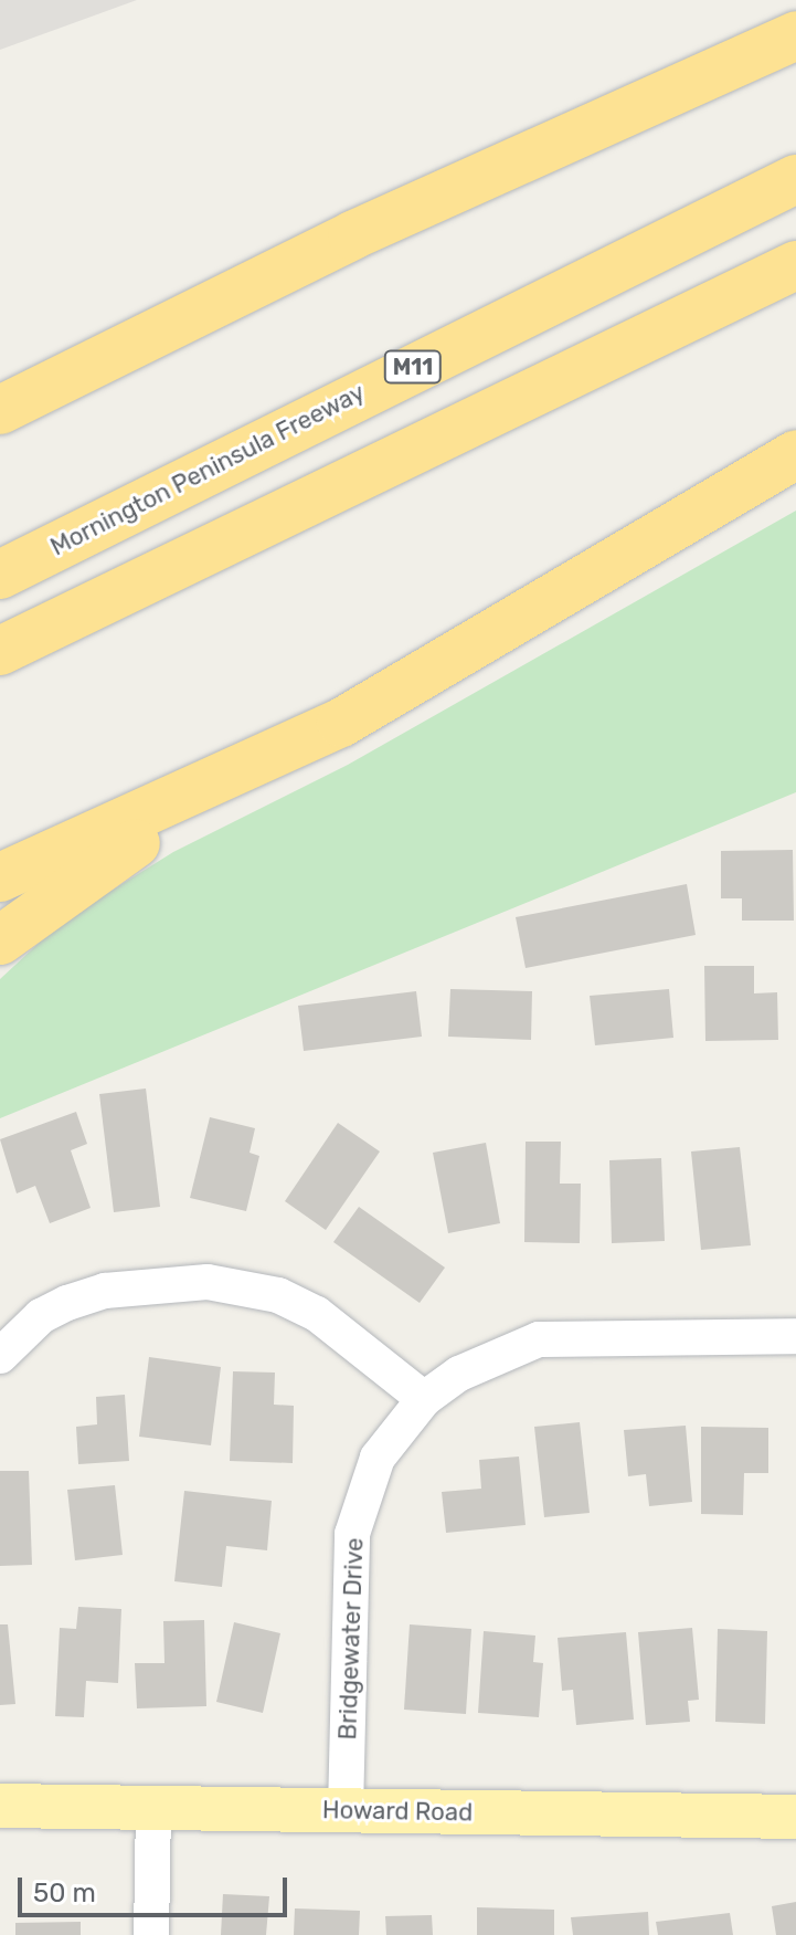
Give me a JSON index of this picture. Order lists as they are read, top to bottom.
{
  "streets": {
    "highway": ["M11", "Mornington Peninsula Freeway"],
    "main road": ["Howard Road"],
    "street": ["Bridgewater Drive"]
  },
  "crossings": [
    ["Bridgewater Drive", "Howard Road"]
  ],
  "scale_bar": "50 m"
}
